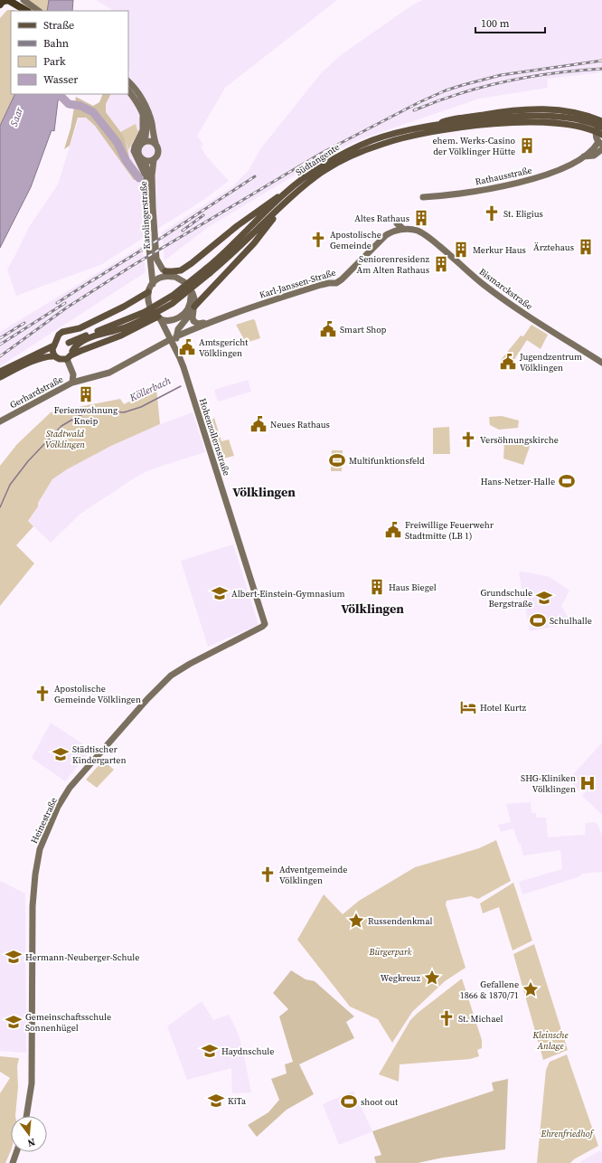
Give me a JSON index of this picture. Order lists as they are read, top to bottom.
{
  "streets": {
    "main road": [
      "Südtangente",
      "Rathausstraße",
      "Karolingerstraße",
      "Karl-Janssen-Straße",
      "Bismarckstraße",
      "Gerhardstraße",
      "Hohenzollernstraße",
      "Heinestraße"
    ]
  },
  "crossings": [
    ["Südtangente", "Rathausstraße"],
    ["Karolingerstraße", "Karl-Janssen-Straße"],
    ["Karl-Janssen-Straße", "Bismarckstraße"],
    ["Karl-Janssen-Straße", "Gerhardstraße"],
    ["Karl-Janssen-Straße", "Hohenzollernstraße"],
    ["Hohenzollernstraße", "Heinestraße"]
  ],
  "districts": ["Völklingen", "Völklingen"],
  "water": ["Saar", "Köllerbach"],
  "parks": [
    "Stadtwald Völklingen",
    "Bürgerpark",
    "Kleinsche Anlage",
    "Ehrenfriedhof"
  ],
  "places": {
    "building": [
      "ehem. Werks-Casino der Völklinger Hütte",
      "Altes Rathaus",
      "Ärztehaus",
      "Merkur Haus",
      "Seniorenresidenz Am Alten Rathaus",
      "Ferienwohnung Kneip",
      "Haus Biegel"
    ],
    "church": [
      "St. Eligius",
      "Apostolische Gemeinde",
      "Versöhnungskirche",
      "Apostolische Gemeinde Völklingen",
      "Adventgemeinde Völklingen",
      "St. Michael"
    ],
    "public building": [
      "Smart Shop",
      "Amtsgericht Völklingen",
      "Jugendzentrum Völklingen",
      "Neues Rathaus",
      "Freiwillige Feuerwehr Stadtmitte (LB 1)"
    ],
    "sports": [
      "Multifunktionsfeld",
      "Hans-Netzer-Halle",
      "Schulhalle",
      "shoot out"
    ],
    "school or university": [
      "Albert-Einstein-Gymnasium",
      "Grundschule Bergstraße",
      "Städtischer Kindergarten",
      "Hermann-Neuberger-Schule",
      "Gemeinschaftsschule Sonnenhügel",
      "Haydnschule",
      "KiTa"
    ],
    "hotel": ["Hotel Kurtz"],
    "hospital": ["SHG-Kliniken Völklingen"],
    "place": ["Russendenkmal", "Wegkreuz", "Gefallene 1866 & 1870/71"]
  },
  "legend": [
    "Straße",
    "Bahn",
    "Park",
    "Wasser"
  ],
  "scale_bar": "100 m",
  "north": "bottom"
}
